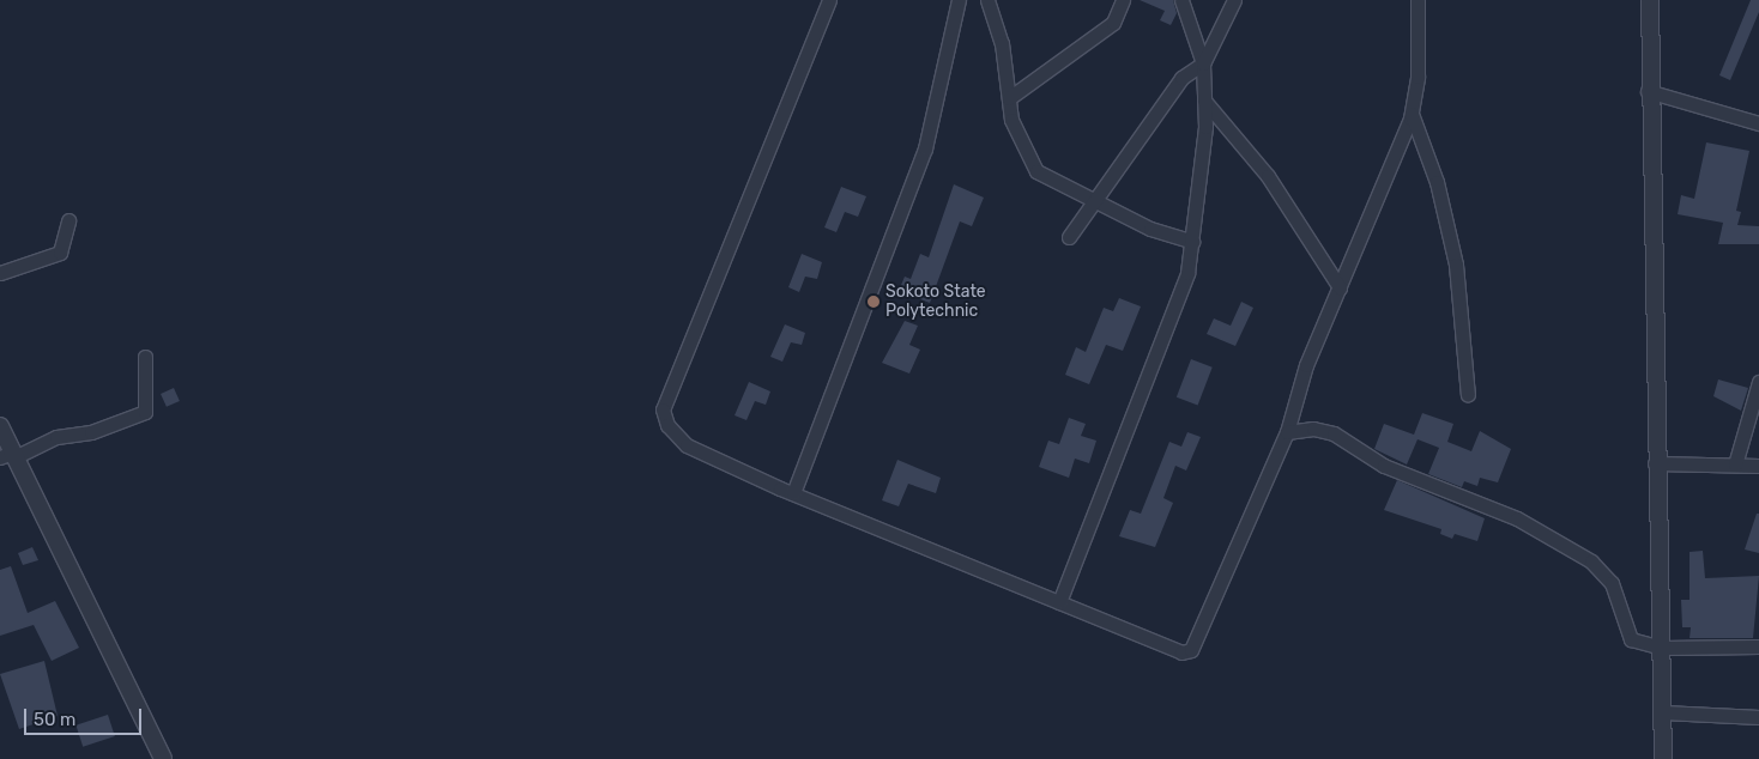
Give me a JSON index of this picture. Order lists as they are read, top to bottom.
{
  "places": ["Sokoto State Polytechnic"],
  "scale_bar": "50 m"
}
